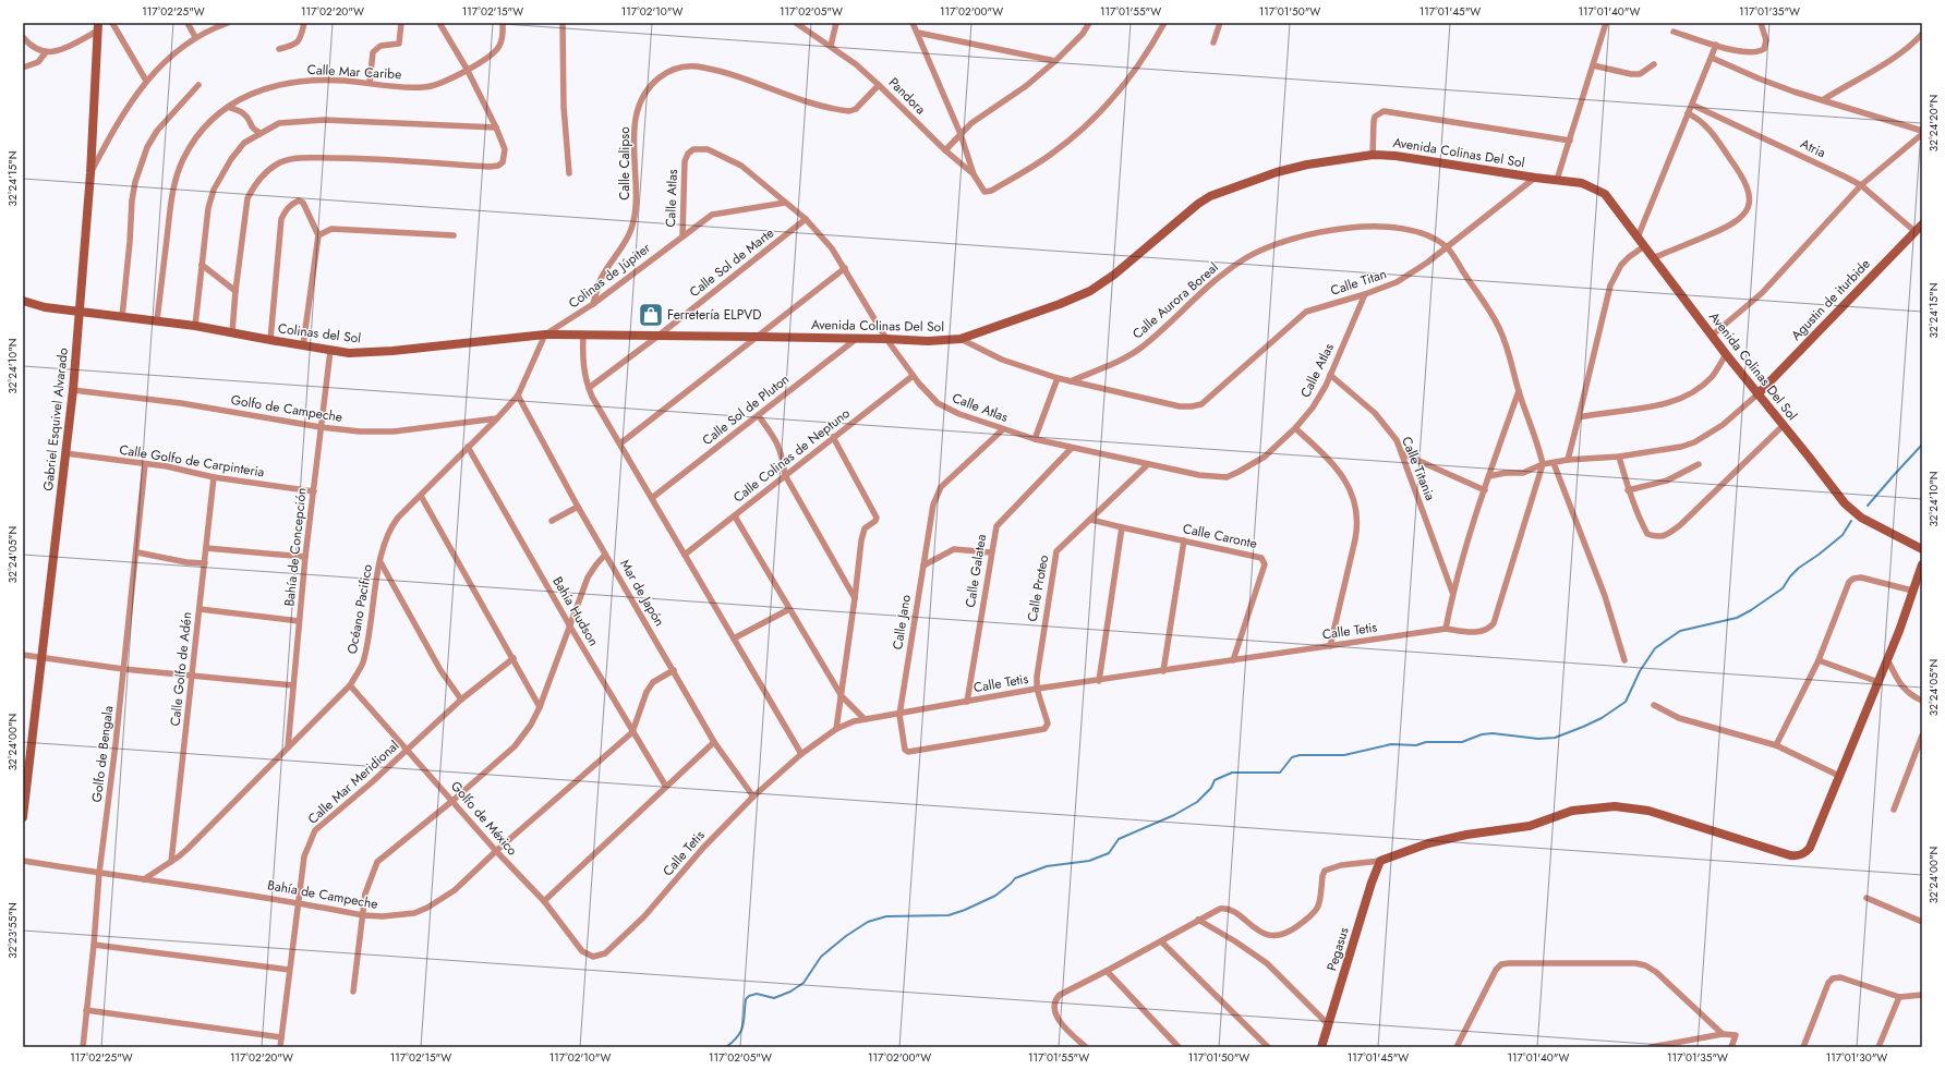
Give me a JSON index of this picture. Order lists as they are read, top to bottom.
{
  "streets": {
    "street": [
      "Calle Mar Caribe",
      "Pandora",
      "Atria",
      "Avenida Colinas Del Sol",
      "Calle Calipso",
      "Calle Atlas",
      "Calle Sol de Marte",
      "Colinas de Júpiter",
      "Calle Titan",
      "Agustin de iturbide",
      "Calle Aurora Boreal",
      "Colinas del Sol",
      "Golfo de Campeche",
      "Calle Sol de Pluton",
      "Gabriel Esquivel Alvarado",
      "Calle Colinas de Neptuno",
      "Calle Golfo de Carpinteria",
      "Calle Titania",
      "Calle Caronte",
      "Bahía de Concepción",
      "Calle Galatea",
      "Calle Proteo",
      "Mar de Japón",
      "Océano Pacifico",
      "Bahía Hudson",
      "Calle Jano",
      "Calle Tetis",
      "Calle Golfo de Adén",
      "Golfo de Bengala",
      "Calle Mar Meridional",
      "Golfo de México",
      "Bahía de Campeche",
      "Pegasus"
    ]
  },
  "crossings": [
    ["Calle Mar Caribe", "Colinas del Sol"],
    ["Pandora", "Calle Calipso"],
    ["Atria", "Agustin de iturbide"],
    ["Avenida Colinas Del Sol", "Calle Atlas"],
    ["Avenida Colinas Del Sol", "Calle Sol de Marte"],
    ["Avenida Colinas Del Sol", "Calle Titan"],
    ["Avenida Colinas Del Sol", "Agustin de iturbide"],
    ["Avenida Colinas Del Sol", "Colinas del Sol"],
    ["Avenida Colinas Del Sol", "Calle Sol de Pluton"],
    ["Calle Calipso", "Colinas de Júpiter"],
    ["Calle Atlas", "Calle Sol de Marte"],
    ["Calle Atlas", "Colinas de Júpiter"],
    ["Calle Atlas", "Calle Titan"],
    ["Calle Atlas", "Calle Colinas de Neptuno"],
    ["Calle Atlas", "Calle Titania"],
    ["Calle Atlas", "Calle Galatea"],
    ["Calle Atlas", "Calle Proteo"],
    ["Calle Atlas", "Calle Jano"],
    ["Colinas de Júpiter", "Colinas del Sol"],
    ["Colinas de Júpiter", "Océano Pacifico"],
    ["Calle Titan", "Calle Aurora Boreal"],
    ["Colinas del Sol", "Gabriel Esquivel Alvarado"],
    ["Colinas del Sol", "Bahía de Concepción"],
    ["Colinas del Sol", "Océano Pacifico"],
    ["Golfo de Campeche", "Gabriel Esquivel Alvarado"],
    ["Golfo de Campeche", "Bahía de Concepción"],
    ["Golfo de Campeche", "Océano Pacifico"],
    ["Gabriel Esquivel Alvarado", "Calle Golfo de Carpinteria"],
    ["Calle Golfo de Carpinteria", "Bahía de Concepción"],
    ["Calle Golfo de Carpinteria", "Calle Golfo de Adén"],
    ["Calle Golfo de Carpinteria", "Golfo de Bengala"],
    ["Calle Caronte", "Calle Proteo"],
    ["Calle Caronte", "Calle Tetis"],
    ["Bahía de Concepción", "Océano Pacifico"],
    ["Calle Galatea", "Calle Tetis"],
    ["Calle Proteo", "Calle Jano"],
    ["Calle Proteo", "Calle Tetis"],
    ["Mar de Japón", "Océano Pacifico"],
    ["Mar de Japón", "Calle Tetis"],
    ["Océano Pacifico", "Bahía Hudson"],
    ["Océano Pacifico", "Calle Golfo de Adén"],
    ["Océano Pacifico", "Golfo de México"],
    ["Océano Pacifico", "Bahía de Campeche"],
    ["Bahía Hudson", "Bahía de Campeche"],
    ["Calle Jano", "Calle Tetis"],
    ["Calle Tetis", "Golfo de México"],
    ["Golfo de Bengala", "Bahía de Campeche"],
    ["Calle Mar Meridional", "Golfo de México"],
    ["Calle Mar Meridional", "Bahía de Campeche"],
    ["Golfo de México", "Bahía de Campeche"]
  ],
  "places": {
    "shop": ["Ferretería ELPVD"]
  },
  "coordinates": [
    "117°02'25\"W",
    "117°02'20\"W",
    "117°02'15\"W",
    "117°02'10\"W",
    "117°02'05\"W",
    "117°02'00\"W",
    "117°01'55\"W",
    "117°01'50\"W",
    "117°01'45\"W",
    "117°01'40\"W",
    "117°01'35\"W",
    "32°24'20\"N",
    "32°24'15\"N",
    "32°24'10\"N",
    "32°24'05\"N",
    "32°24'00\"N",
    "32°23'55\"N",
    "117°01'30\"W"
  ]
}
